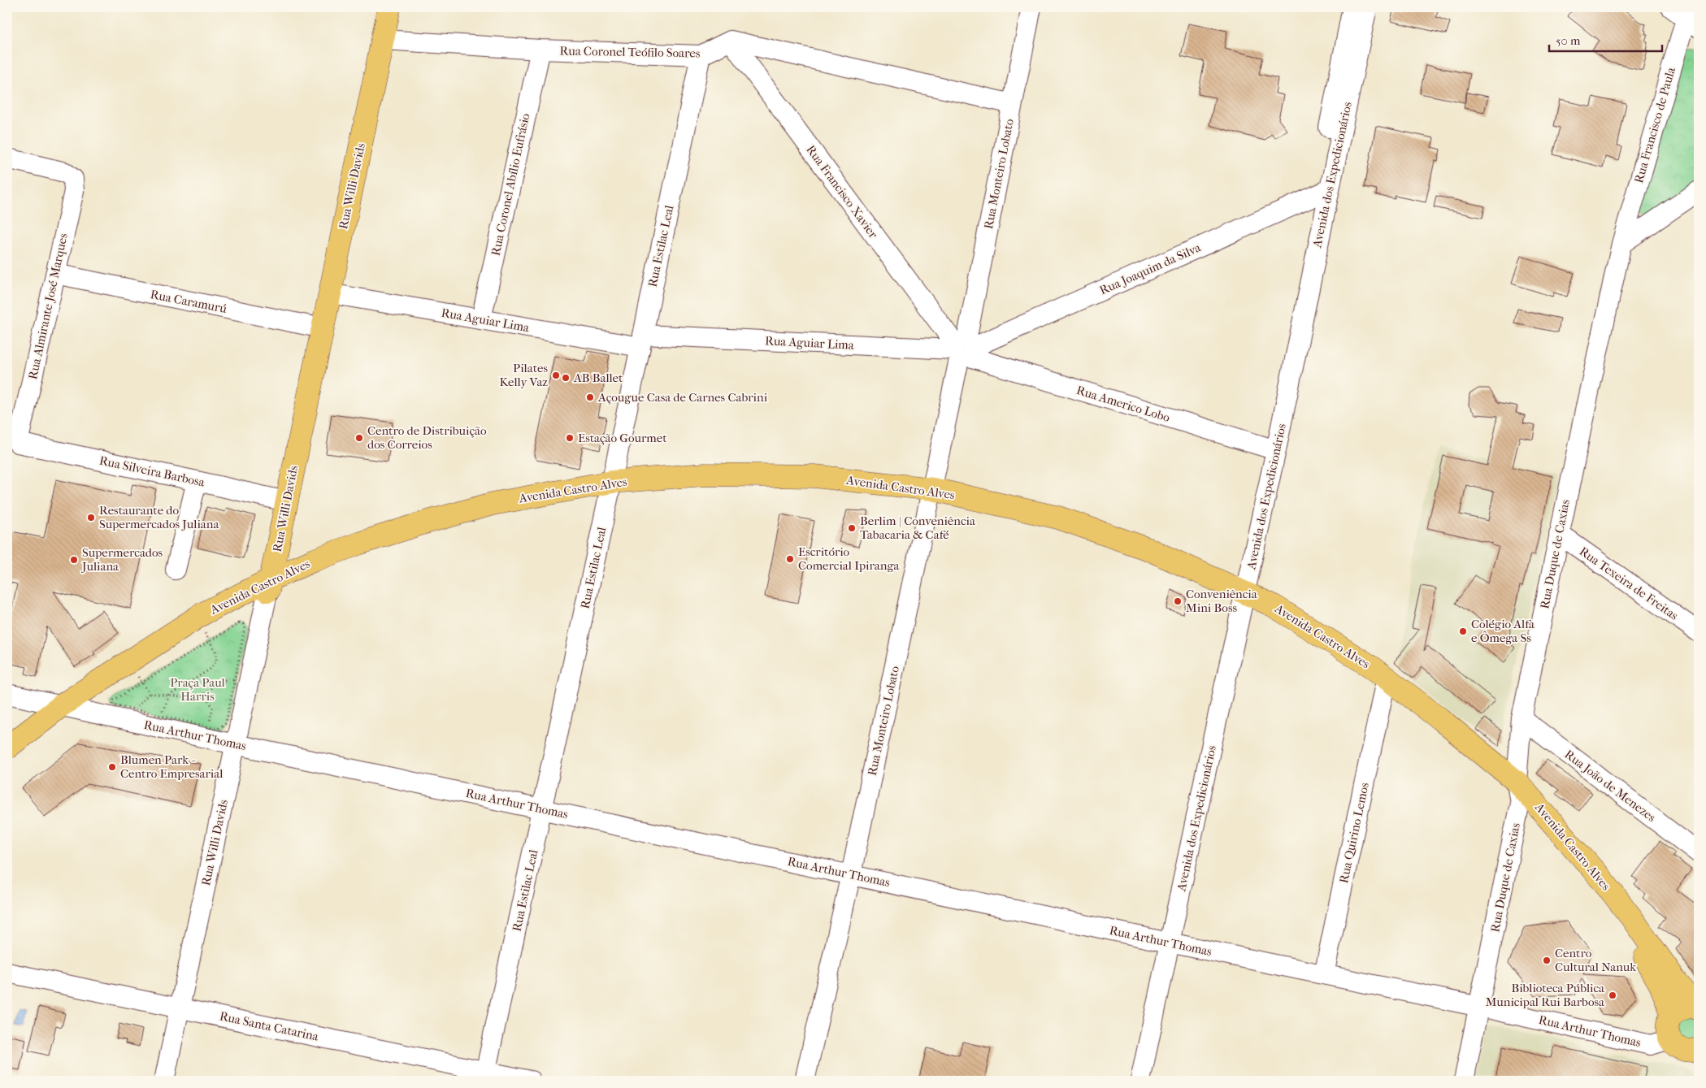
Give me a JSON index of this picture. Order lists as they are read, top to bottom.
{
  "streets": {
    "main road": ["Rua Willi Davids", "Avenida Castro Alves"],
    "street": [
      "Rua Coronel Teófilo Soares",
      "Rua Francisco de Paula",
      "Rua Monteiro Lobato",
      "Avenida dos Expedicionários",
      "Rua Coronel Abílio Eufrásio",
      "Rua Francisco Xavier",
      "Rua Estilac Leal",
      "Rua Joaquim da Silva",
      "Rua Caramurú",
      "Rua Almirante José Marques",
      "Rua Aguiar Lima",
      "Rua Americo Lobo",
      "Rua Silveira Barbosa",
      "Rua Duque de Caxias",
      "Rua Texeira de Freitas",
      "Rua Arthur Thomas",
      "Rua João de Menezes",
      "Rua Quirino Lemos",
      "Rua Santa Catarina"
    ]
  },
  "crossings": [
    ["Rua Coronel Teófilo Soares", "Rua Coronel Abílio Eufrásio"],
    ["Rua Coronel Teófilo Soares", "Rua Willi Davids"],
    ["Rua Coronel Teófilo Soares", "Rua Francisco Xavier"],
    ["Rua Coronel Teófilo Soares", "Rua Estilac Leal"],
    ["Rua Francisco de Paula", "Rua Duque de Caxias"],
    ["Rua Monteiro Lobato", "Rua Francisco Xavier"],
    ["Rua Monteiro Lobato", "Rua Joaquim da Silva"],
    ["Rua Monteiro Lobato", "Rua Aguiar Lima"],
    ["Rua Monteiro Lobato", "Rua Americo Lobo"],
    ["Rua Monteiro Lobato", "Avenida Castro Alves"],
    ["Rua Monteiro Lobato", "Rua Arthur Thomas"],
    ["Avenida dos Expedicionários", "Rua Joaquim da Silva"],
    ["Avenida dos Expedicionários", "Rua Americo Lobo"],
    ["Avenida dos Expedicionários", "Avenida Castro Alves"],
    ["Avenida dos Expedicionários", "Rua Arthur Thomas"],
    ["Rua Coronel Abílio Eufrásio", "Rua Aguiar Lima"],
    ["Rua Willi Davids", "Rua Caramurú"],
    ["Rua Willi Davids", "Rua Aguiar Lima"],
    ["Rua Willi Davids", "Rua Silveira Barbosa"],
    ["Rua Willi Davids", "Avenida Castro Alves"],
    ["Rua Willi Davids", "Rua Arthur Thomas"],
    ["Rua Willi Davids", "Rua Santa Catarina"],
    ["Rua Francisco Xavier", "Rua Joaquim da Silva"],
    ["Rua Francisco Xavier", "Rua Aguiar Lima"],
    ["Rua Francisco Xavier", "Rua Americo Lobo"],
    ["Rua Estilac Leal", "Rua Aguiar Lima"],
    ["Rua Estilac Leal", "Avenida Castro Alves"],
    ["Rua Estilac Leal", "Rua Arthur Thomas"],
    ["Rua Estilac Leal", "Rua Santa Catarina"],
    ["Rua Joaquim da Silva", "Rua Aguiar Lima"],
    ["Rua Joaquim da Silva", "Rua Americo Lobo"],
    ["Rua Caramurú", "Rua Almirante José Marques"],
    ["Rua Almirante José Marques", "Rua Silveira Barbosa"],
    ["Rua Aguiar Lima", "Rua Americo Lobo"],
    ["Avenida Castro Alves", "Rua Duque de Caxias"],
    ["Avenida Castro Alves", "Rua Arthur Thomas"],
    ["Avenida Castro Alves", "Rua Quirino Lemos"],
    ["Rua Duque de Caxias", "Rua Texeira de Freitas"],
    ["Rua Duque de Caxias", "Rua Arthur Thomas"],
    ["Rua Duque de Caxias", "Rua João de Menezes"],
    ["Rua Arthur Thomas", "Rua Quirino Lemos"]
  ],
  "parks": ["Praça Paul Harris"],
  "places": [
    "Pilates Kelly Vaz",
    "AB Ballet",
    "Açougue Casa de Carnes Cabrini",
    "Centro de Distribuição dos Correios",
    "Estação Gourmet",
    "Restaurante do Supermercados Juliana",
    "Berlim | Conveniência Tabacaria & Café",
    "Escritório Comercial Ipiranga",
    "Supermercados Juliana",
    "Conveniência Mini Boss",
    "Colégio Alfa e Ômega Ss",
    "Blumen Park - Centro Empresarial",
    "Centro Cultural Nanuk",
    "Biblioteca Pública Municipal Rui Barbosa"
  ],
  "scale_bar": "50 m"
}
